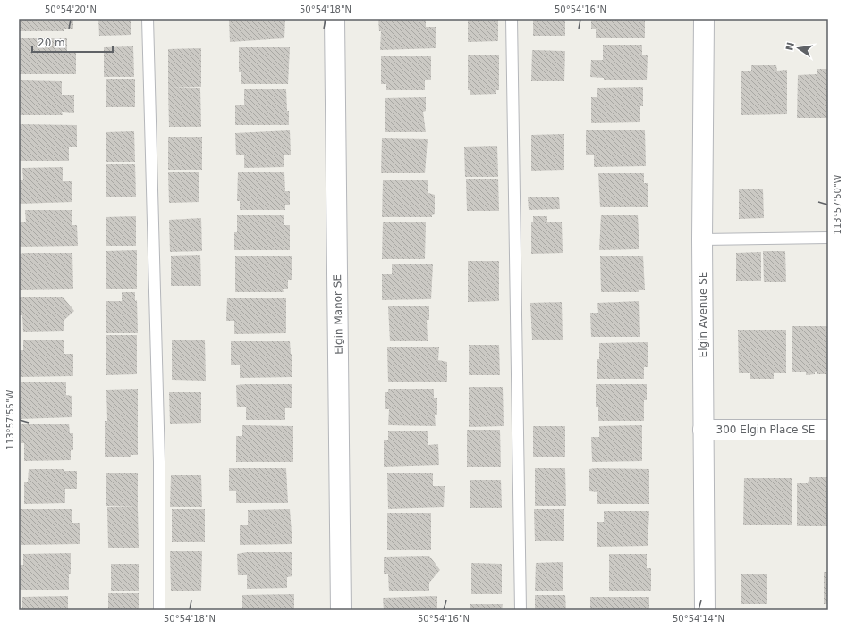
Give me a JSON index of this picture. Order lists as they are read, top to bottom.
{
  "streets": {
    "street": ["Elgin Manor SE", "Elgin Avenue SE", "300 Elgin Place SE"]
  },
  "crossings": [
    ["Elgin Avenue SE", "300 Elgin Place SE"]
  ],
  "scale_bar": "20 m",
  "north": "left",
  "coordinates": [
    "50°54'20\"N",
    "50°54'18\"N",
    "50°54'16\"N",
    "113°57'50\"W",
    "113°57'55\"W",
    "50°54'14\"N"
  ]
}
